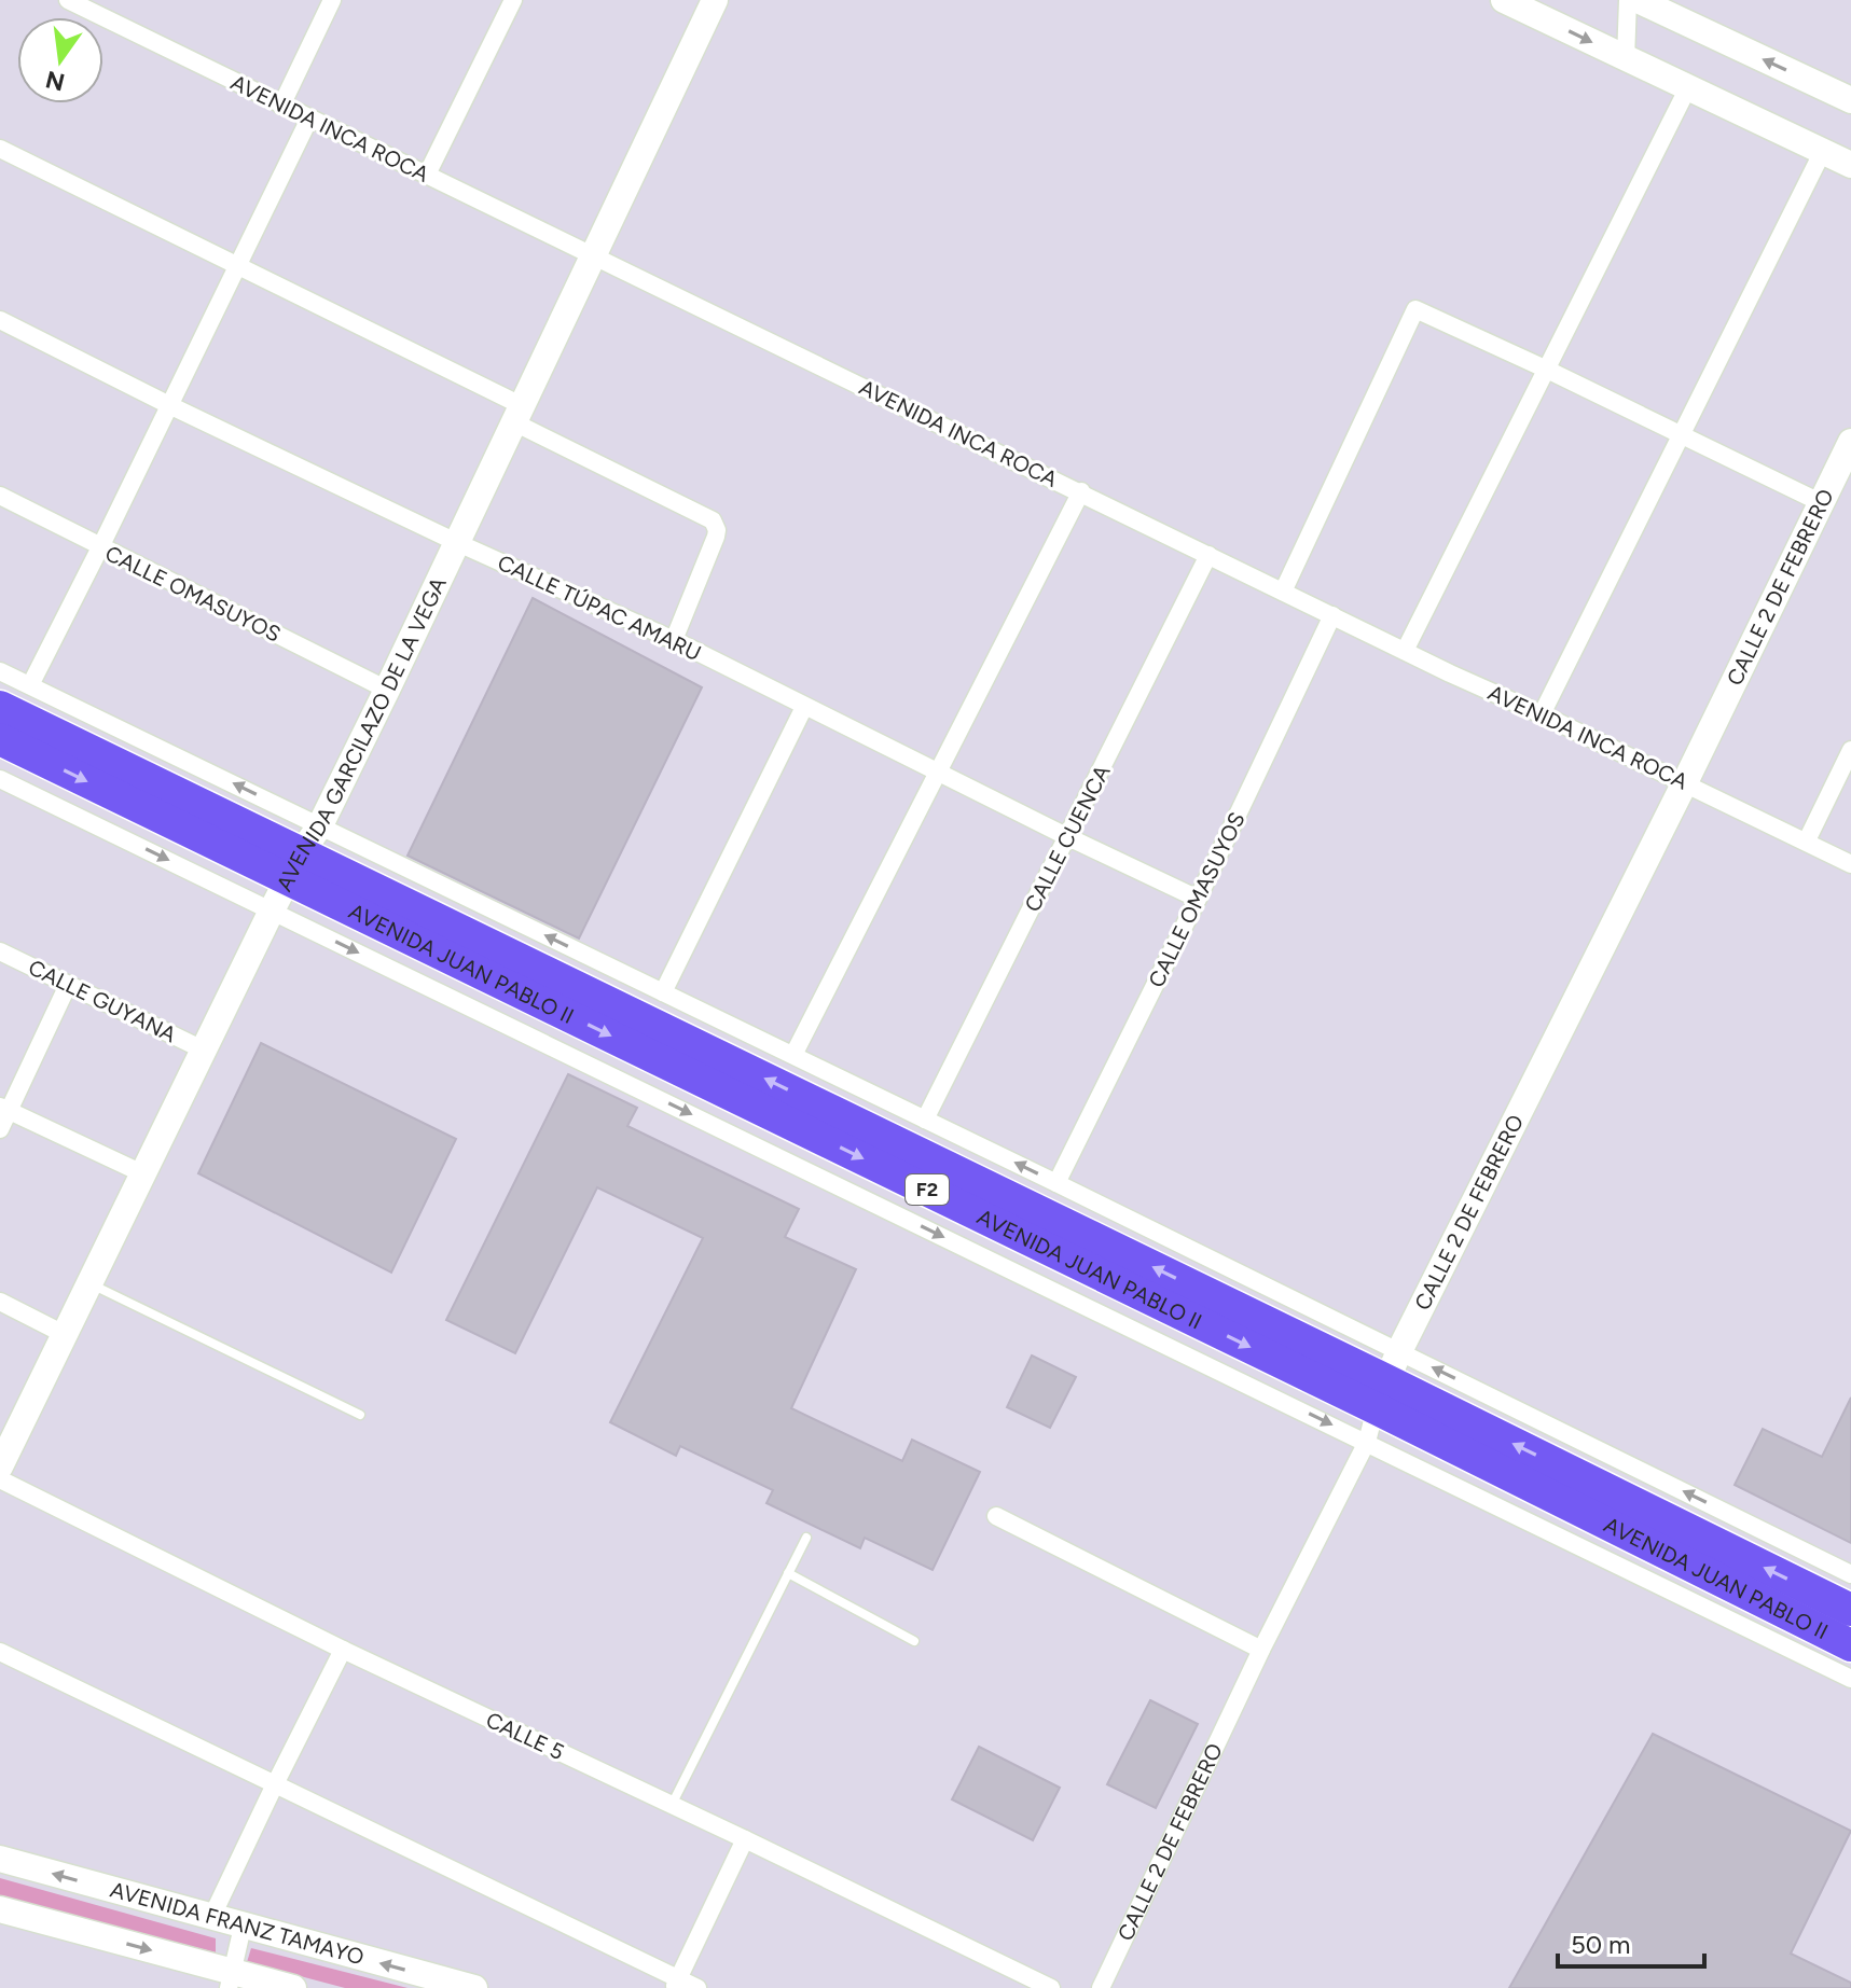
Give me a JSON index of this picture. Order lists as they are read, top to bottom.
{
  "streets": {
    "highway": ["AVENIDA JUAN PABLO II", "F2"],
    "street": [
      "AVENIDA INCA ROCA",
      "CALLE 2 DE FEBRERO",
      "CALLE OMASUYOS",
      "CALLE TÚPAC AMARU",
      "AVENIDA GARCILAZO DE LA VEGA",
      "CALLE CUENCA",
      "CALLE GUYANA",
      "CALLE 5",
      "AVENIDA FRANZ TAMAYO"
    ]
  },
  "crossings": [
    ["AVENIDA INCA ROCA", "CALLE 2 DE FEBRERO"],
    ["AVENIDA INCA ROCA", "CALLE OMASUYOS"],
    ["AVENIDA INCA ROCA", "AVENIDA GARCILAZO DE LA VEGA"],
    ["AVENIDA INCA ROCA", "CALLE CUENCA"],
    ["CALLE 2 DE FEBRERO", "AVENIDA JUAN PABLO II"],
    ["CALLE OMASUYOS", "CALLE TÚPAC AMARU"],
    ["CALLE OMASUYOS", "AVENIDA GARCILAZO DE LA VEGA"],
    ["CALLE OMASUYOS", "AVENIDA JUAN PABLO II"],
    ["CALLE TÚPAC AMARU", "AVENIDA GARCILAZO DE LA VEGA"],
    ["CALLE TÚPAC AMARU", "CALLE CUENCA"],
    ["AVENIDA GARCILAZO DE LA VEGA", "AVENIDA JUAN PABLO II"],
    ["AVENIDA GARCILAZO DE LA VEGA", "CALLE GUYANA"],
    ["CALLE CUENCA", "AVENIDA JUAN PABLO II"]
  ],
  "scale_bar": "50 m",
  "north": "bottom"
}
